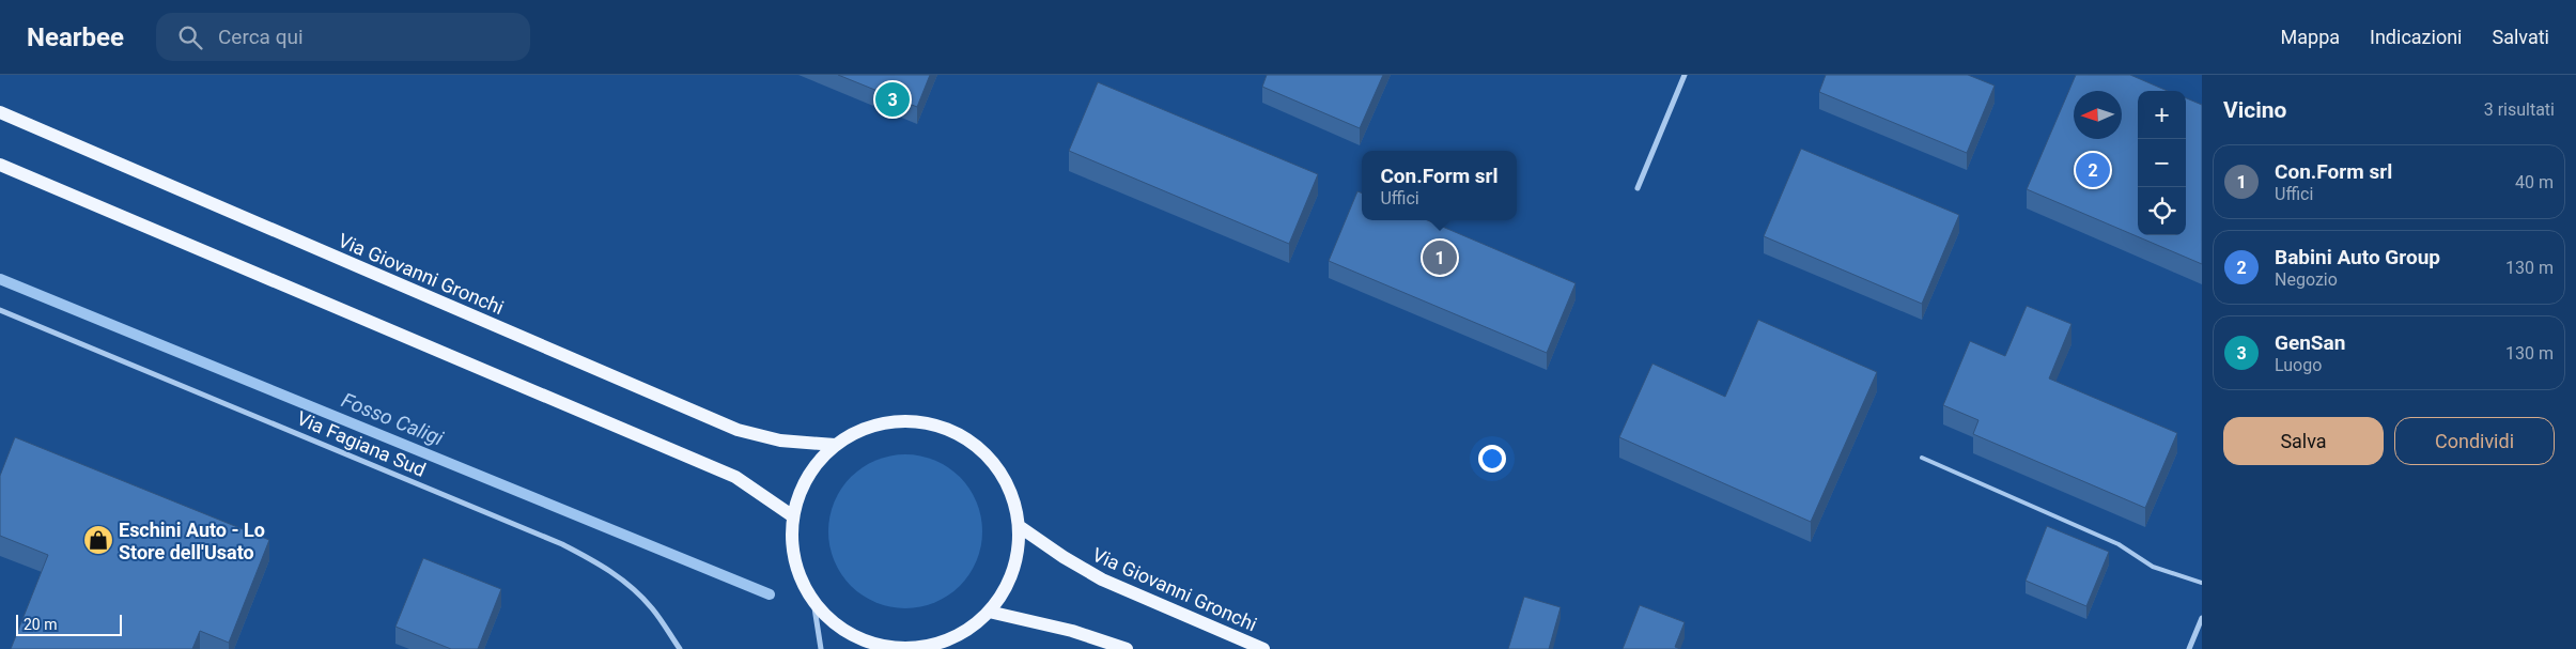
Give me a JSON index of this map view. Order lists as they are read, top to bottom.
{
  "streets": {
    "main road": ["Via Giovanni Gronchi"],
    "street": ["Via Fagiana Sud"]
  },
  "water": ["Fosso Caligi"],
  "places": {
    "shop": ["Eschini Auto - Lo Store dell'Usato"]
  },
  "scale_bar": "20 m",
  "north": "left",
  "page": {
    "header": "Nearbee",
    "search": "Cerca qui",
    "nav": ["Mappa", "Indicazioni", "Salvati"],
    "heading": ["Vicino", "3 risultati"],
    "pins": ["3", "2", "1"],
    "map_buttons": ["+", "−"],
    "list": [
      {
        "mark": "1",
        "name": "Con.Form srl",
        "note": "Uffici",
        "value": "40 m"
      },
      {
        "mark": "2",
        "name": "Babini Auto Group",
        "note": "Negozio",
        "value": "130 m"
      },
      {
        "mark": "3",
        "name": "GenSan",
        "note": "Luogo",
        "value": "130 m"
      }
    ],
    "popup": ["Con.Form srl", "Uffici"],
    "buttons": ["Salva", "Condividi"],
    "scale": "20 m"
  }
}
